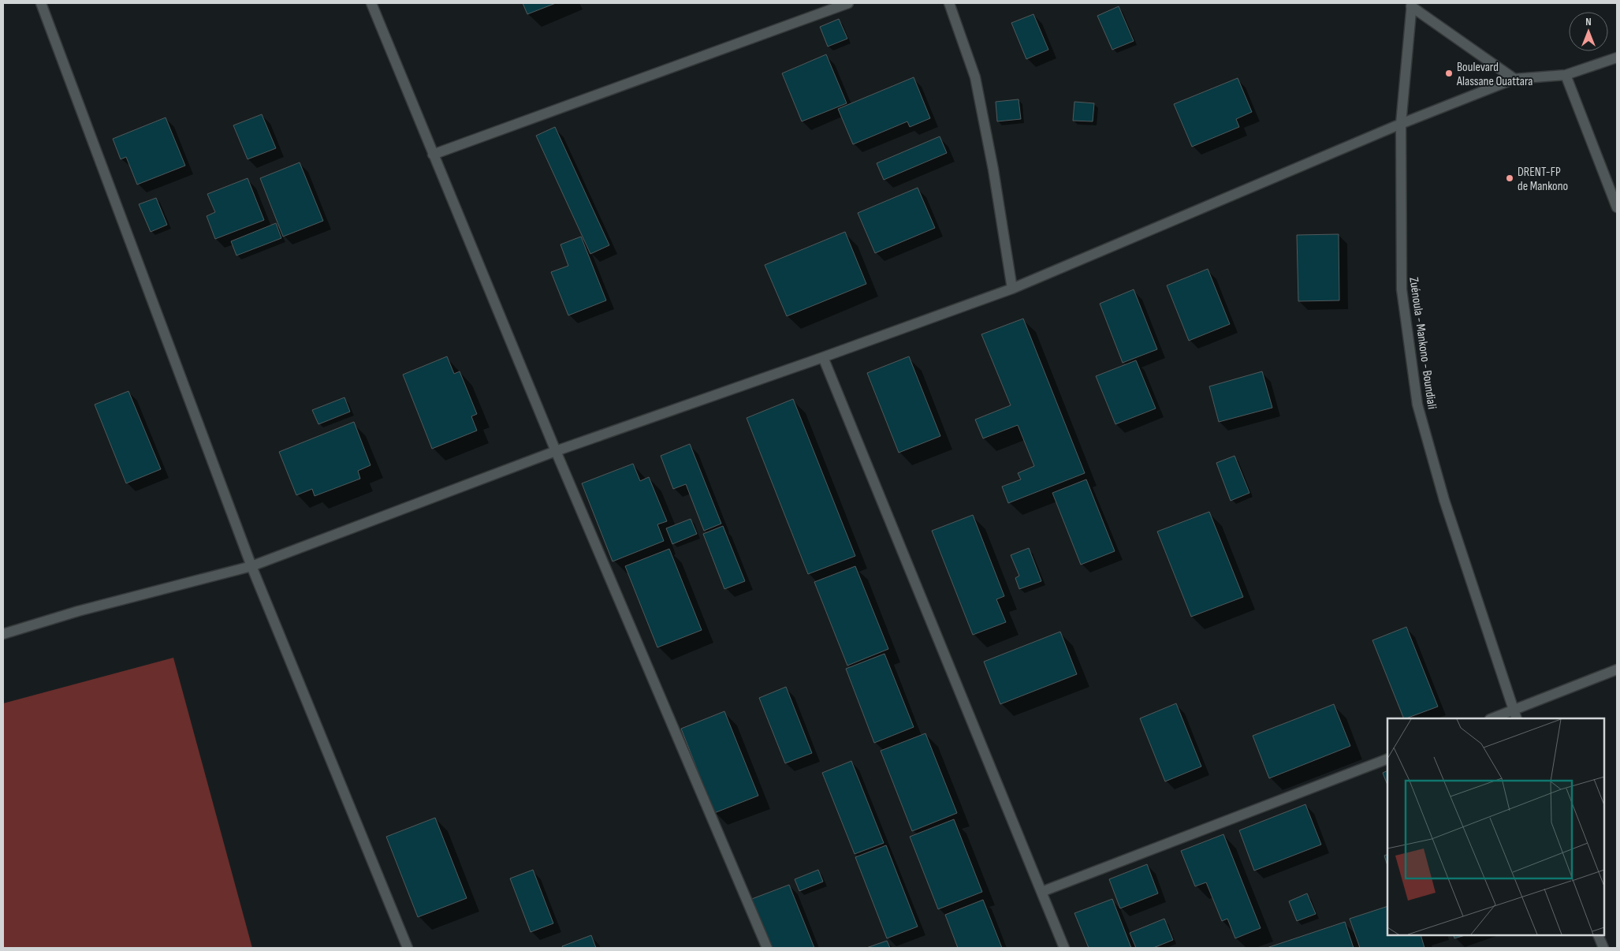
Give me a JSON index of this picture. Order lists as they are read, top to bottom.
{
  "streets": {
    "street": ["Zuénoula - Mankono - Boundiali"]
  },
  "places": ["Boulevard Alassane Ouattara", "DRENT-FP de Mankono"],
  "north": "top"
}
